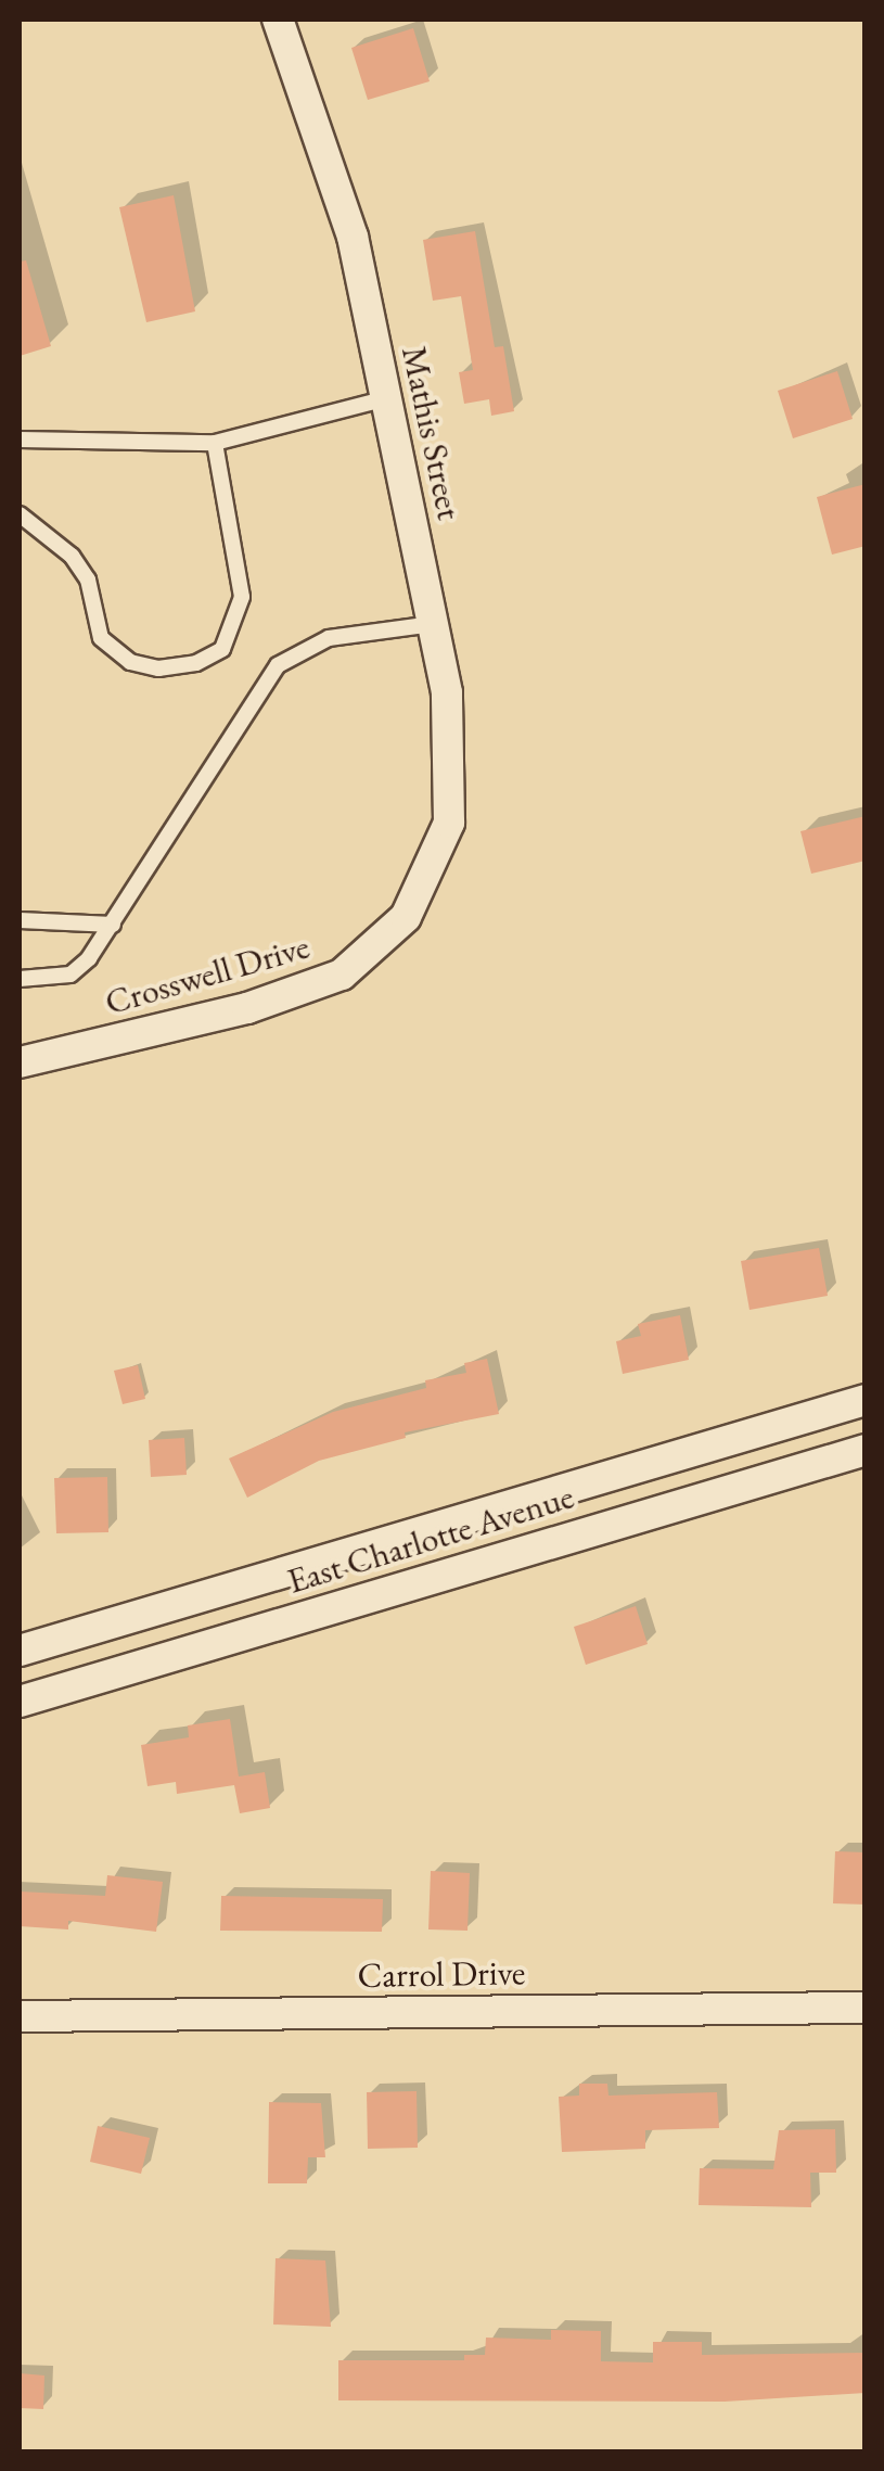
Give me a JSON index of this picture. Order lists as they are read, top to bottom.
{
  "streets": {
    "street": [
      "Mathis Street",
      "Crosswell Drive",
      "East Charlotte Avenue",
      "Carrol Drive"
    ]
  },
  "crossings": [
    ["Mathis Street", "Crosswell Drive"]
  ]
}
